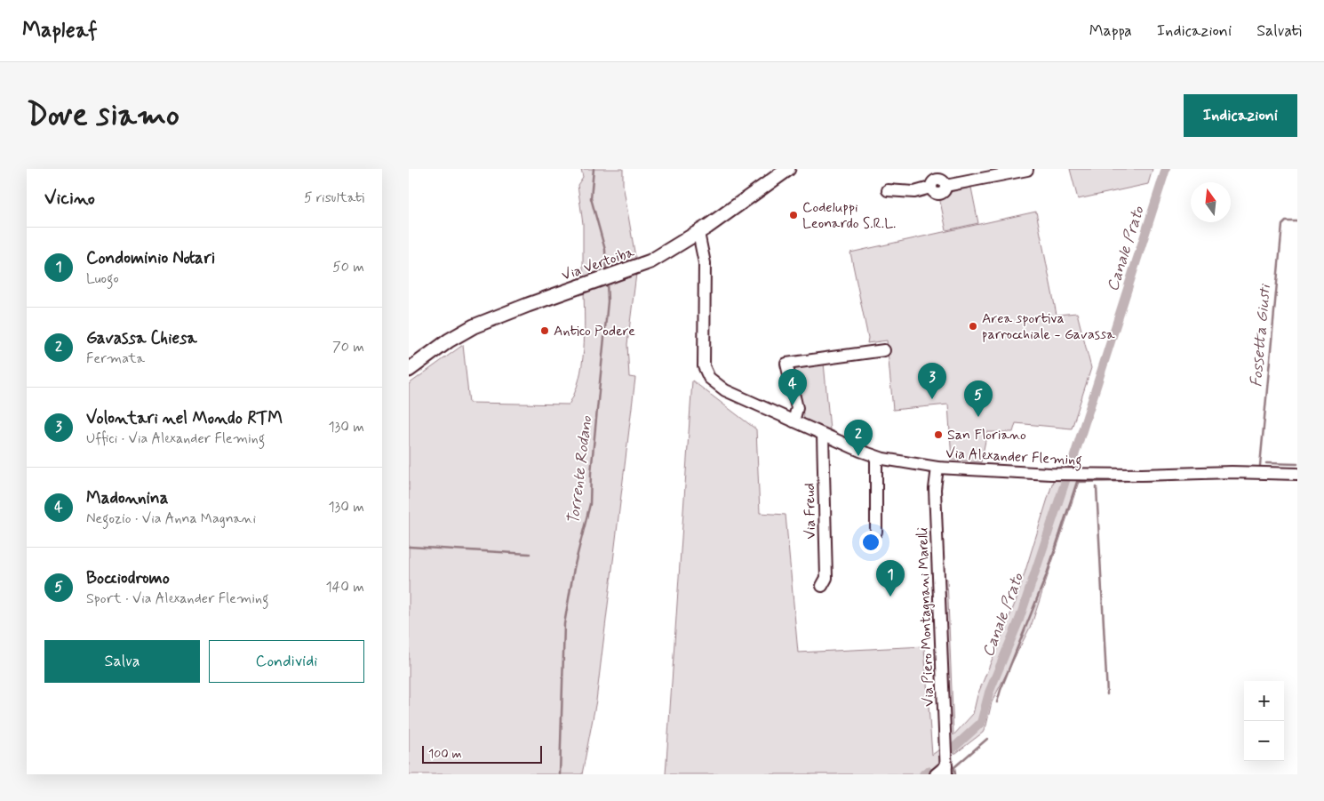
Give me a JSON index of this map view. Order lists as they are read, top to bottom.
{
  "streets": {
    "main road": ["Via Vertoiba"],
    "street": ["Via Alexander Fleming", "Via Freud", "Via Piero Montagnani Marelli"]
  },
  "crossings": [
    ["Via Vertoiba", "Via Alexander Fleming"],
    ["Via Alexander Fleming", "Via Freud"],
    ["Via Alexander Fleming", "Via Piero Montagnani Marelli"]
  ],
  "water": ["Canale Prato", "Fossetta Giusti", "Torrente Rodano"],
  "places": [
    "Codeluppi Leonardo S.R.L.",
    "Area sportiva parrocchiale - Gavassa",
    "Antico Podere",
    "San Floriano"
  ],
  "scale_bar": "100 m",
  "north": "top",
  "page": {
    "header": "Mapleaf",
    "nav": ["Mappa", "Indicazioni", "Salvati"],
    "buttons": [
      "Indicazioni",
      ["Salva", "Condividi"]
    ],
    "title": "Dove siamo",
    "heading": ["Vicino", "5 risultati"],
    "list": [
      {
        "mark": "1",
        "name": "Condominio Notari",
        "note": "Luogo",
        "value": "50 m"
      },
      {
        "mark": "2",
        "name": "Gavassa Chiesa",
        "note": "Fermata",
        "value": "70 m"
      },
      {
        "mark": "3",
        "name": "Volontari nel Mondo RTM",
        "note": "Uffici · Via Alexander Fleming",
        "value": "130 m"
      },
      {
        "mark": "4",
        "name": "Madonnina",
        "note": "Negozio · Via Anna Magnani",
        "value": "130 m"
      },
      {
        "mark": "5",
        "name": "Bocciodromo",
        "note": "Sport · Via Alexander Fleming",
        "value": "140 m"
      }
    ],
    "pins": [
      "3",
      "4",
      "5",
      "2",
      "1"
    ],
    "map_buttons": ["+", "−"],
    "scale": "100 m"
  }
}
